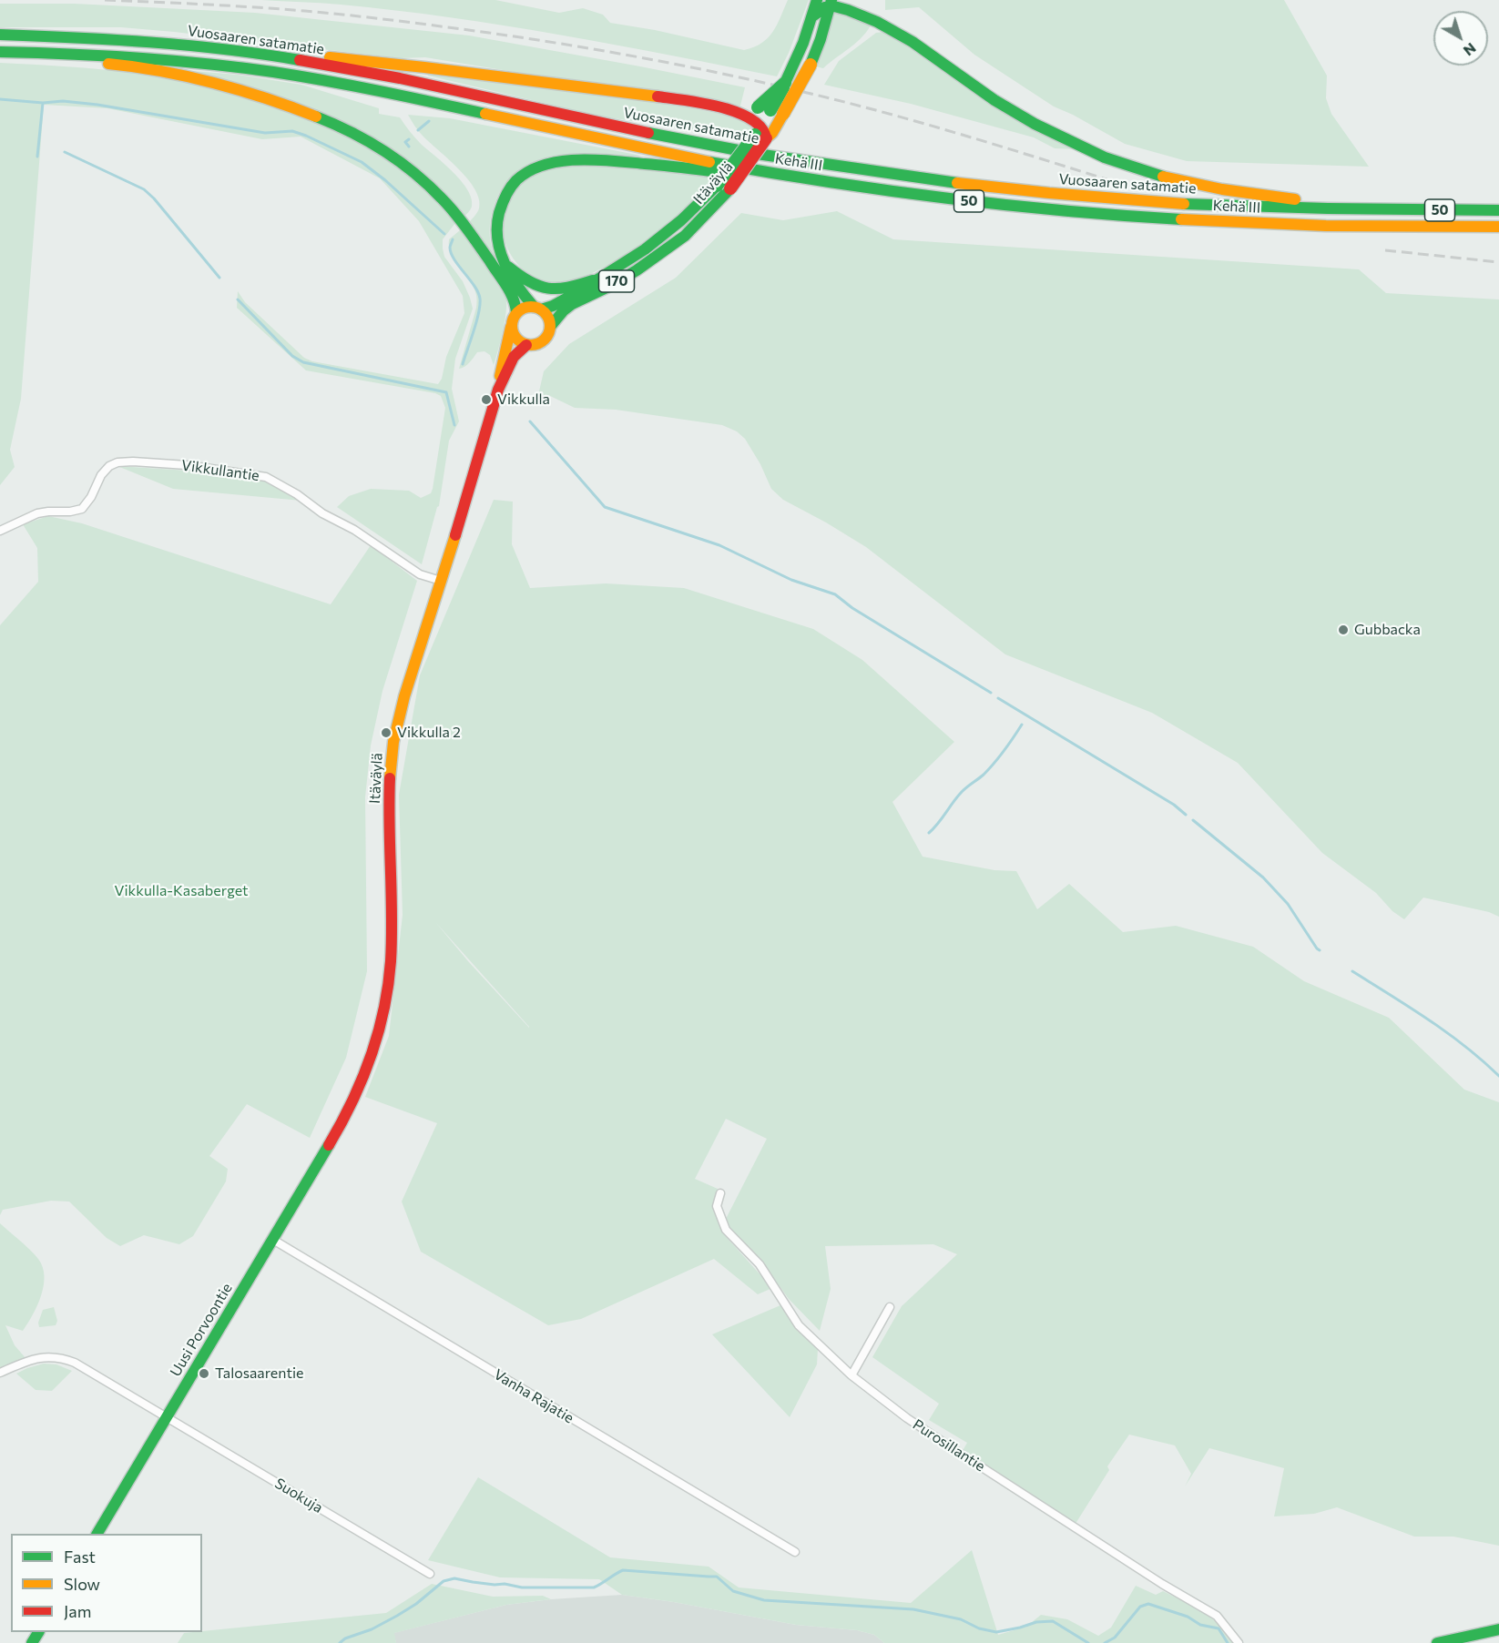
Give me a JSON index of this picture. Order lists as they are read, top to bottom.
{
  "streets": {
    "main road": [
      "Vuosaaren satamatie",
      "Kehä III",
      "Itäväylä",
      "50",
      "170",
      "Uusi Porvoontie"
    ],
    "street": [
      "Vikkullantie",
      "Vanha Rajatie",
      "Purosillantie",
      "Suokuja"
    ]
  },
  "crossings": [
    ["Vuosaaren satamatie", "Kehä III"],
    ["Vuosaaren satamatie", "50"],
    ["Itäväylä", "Vikkullantie"],
    ["Itäväylä", "Uusi Porvoontie"],
    ["Uusi Porvoontie", "Vanha Rajatie"],
    ["Uusi Porvoontie", "Suokuja"]
  ],
  "parks": ["Vikkulla-Kasaberget"],
  "places": [
    "Vikkulla",
    "Gubbacka",
    "Vikkulla 2",
    "Talosaarentie"
  ],
  "legend": ["Fast", "Slow", "Jam"],
  "north": "bottom right"
}
